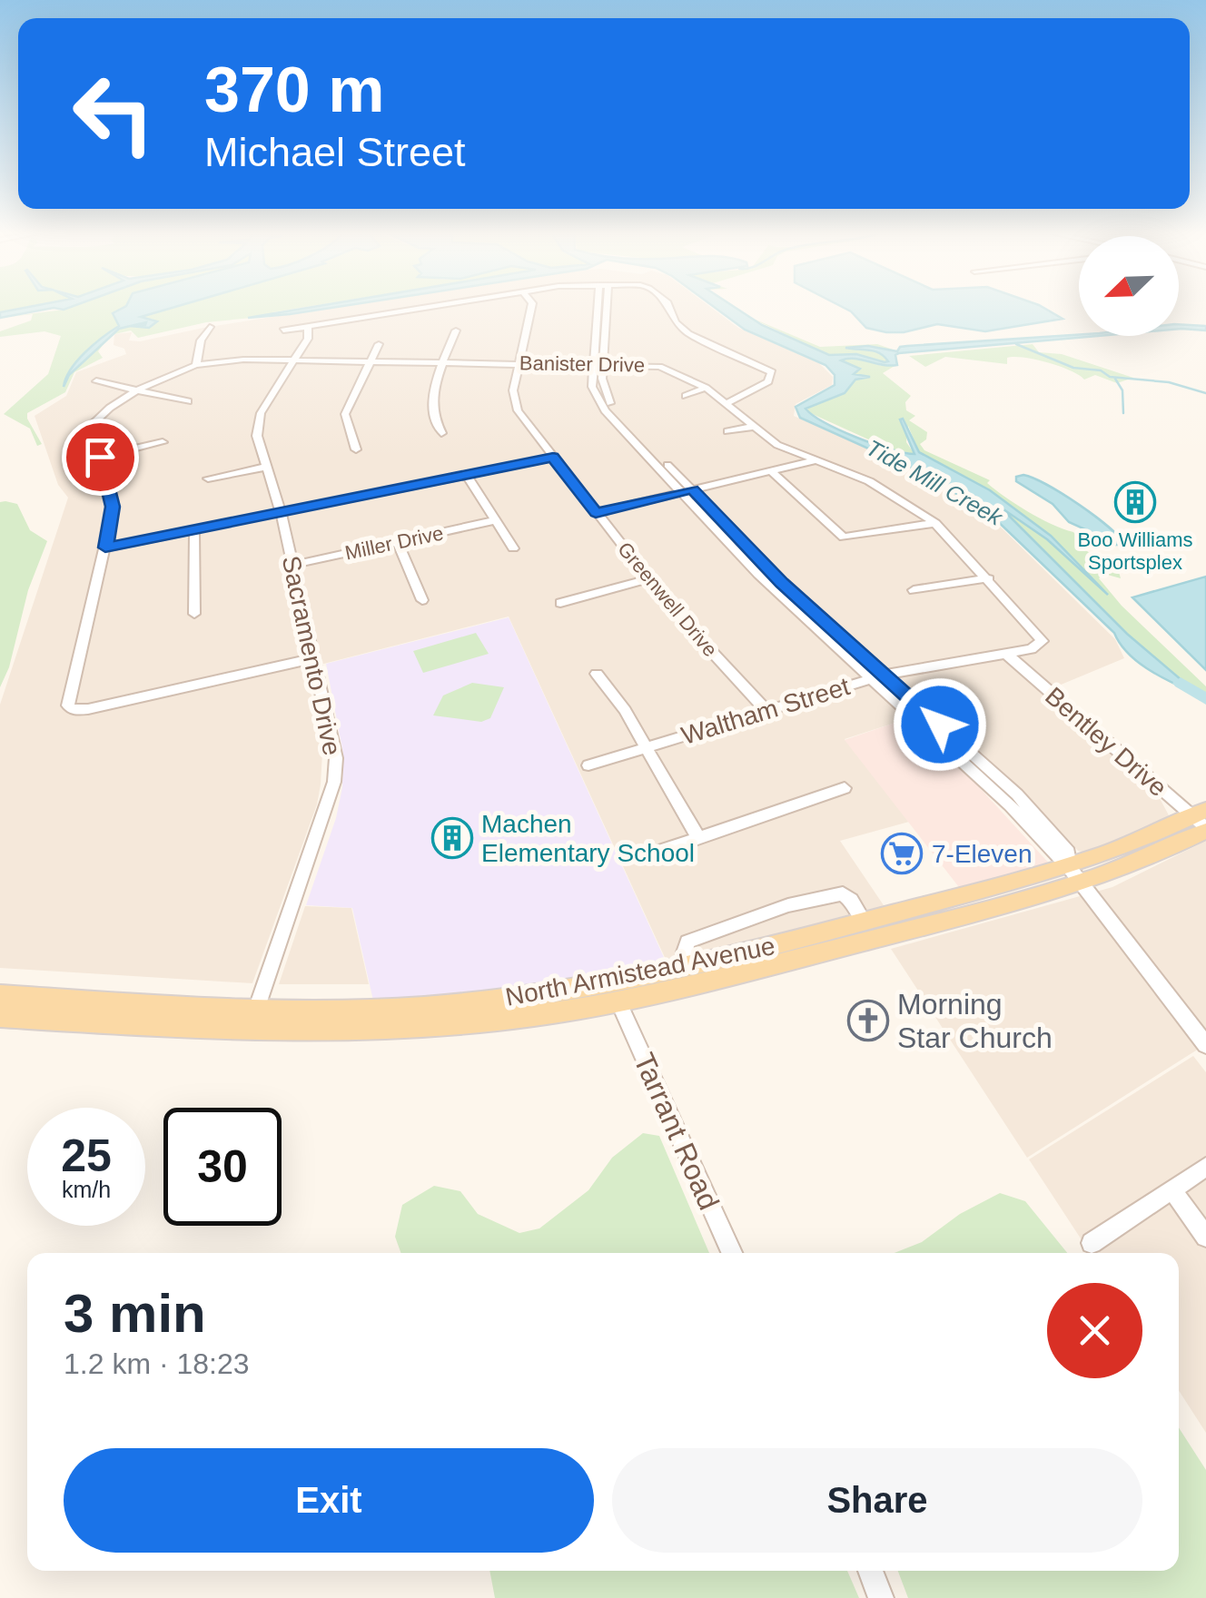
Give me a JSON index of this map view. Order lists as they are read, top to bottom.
{
  "streets": {
    "main road": ["North Armistead Avenue"],
    "street": [
      "Banister Drive",
      "Miller Drive",
      "Greenwell Drive",
      "Sacramento Drive",
      "Waltham Street",
      "Bentley Drive",
      "Tarrant Road"
    ]
  },
  "crossings": [
    ["Banister Drive", "Greenwell Drive"],
    ["Banister Drive", "Sacramento Drive"],
    ["Banister Drive", "Waltham Street"],
    ["Miller Drive", "Sacramento Drive"],
    ["Greenwell Drive", "Waltham Street"],
    ["Sacramento Drive", "North Armistead Avenue"],
    ["Waltham Street", "Bentley Drive"],
    ["Bentley Drive", "North Armistead Avenue"],
    ["North Armistead Avenue", "Tarrant Road"]
  ],
  "water": ["Tide Mill Creek"],
  "places": {
    "building": ["Boo Williams Sportsplex", "Machen Elementary School"],
    "supermarket": ["7-Eleven"],
    "church": ["Morning Star Church"]
  },
  "north": "bottom left",
  "page": {
    "turn": ["370 m", "Michael Street"],
    "speed": "25 km/h",
    "limit": "30",
    "heading": ["3 min", "1.2 km · 18:23"],
    "buttons": ["Exit", "Share"]
  }
}
